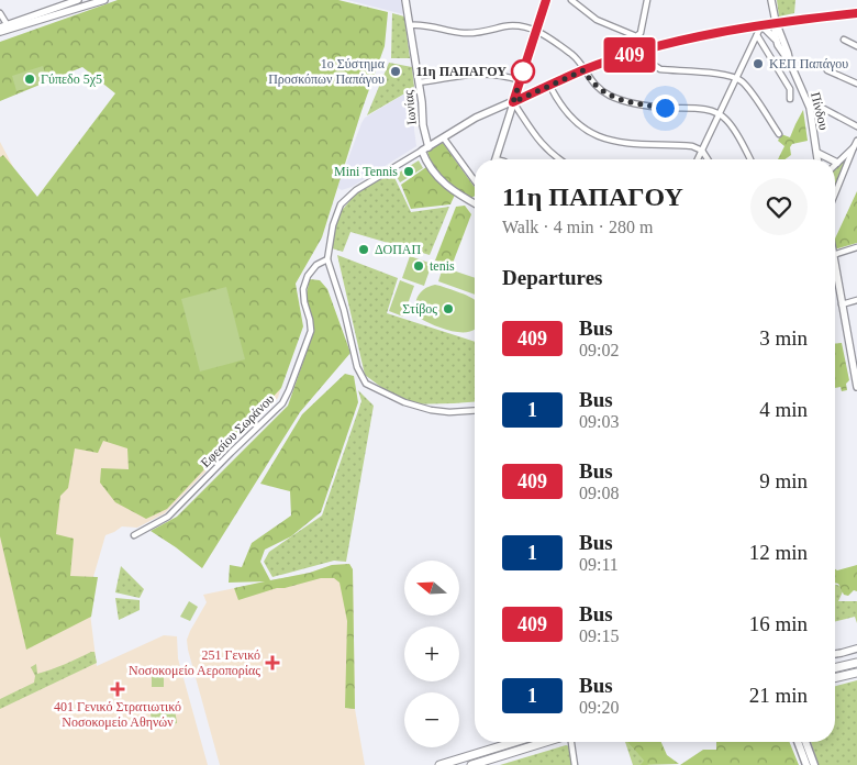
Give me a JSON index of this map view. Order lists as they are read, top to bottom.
{
  "streets": {
    "street": ["Ιωνίας", "Πίνδου", "Εφεσίου Σωράνου"]
  },
  "places": {
    "other": [
      "ΚΕΠ Παπάγου",
      "1ο Σύστημα Προσκόπων Παπάγου",
      "11η ΠΑΠΑΓΟΥ",
      "Γύπεδο 5χ5",
      "Mini Tennis",
      "ΔΟΠΑΠ",
      "tenis",
      "Στίβος"
    ],
    "health": ["251 Γενικό Νοσοκομείο Αεροπορίας", "401 Γενικό Στρατιωτικό Νοσοκομείο Αθηνών"]
  },
  "lines": ["bus line 409"],
  "north": "left",
  "page": {
    "on_map": "409",
    "heading": [
      ["11η ΠΑΠΑΓΟΥ", "Walk · 4 min · 280 m"],
      "Departures"
    ],
    "list": [
      {
        "mark": "409",
        "name": "Bus",
        "note": "09:02",
        "value": "3 min"
      },
      {
        "mark": "1",
        "name": "Bus",
        "note": "09:03",
        "value": "4 min"
      },
      {
        "mark": "409",
        "name": "Bus",
        "note": "09:08",
        "value": "9 min"
      },
      {
        "mark": "1",
        "name": "Bus",
        "note": "09:11",
        "value": "12 min"
      },
      {
        "mark": "409",
        "name": "Bus",
        "note": "09:15",
        "value": "16 min"
      },
      {
        "mark": "1",
        "name": "Bus",
        "note": "09:20",
        "value": "21 min"
      }
    ],
    "map_buttons": ["+", "−"]
  }
}
